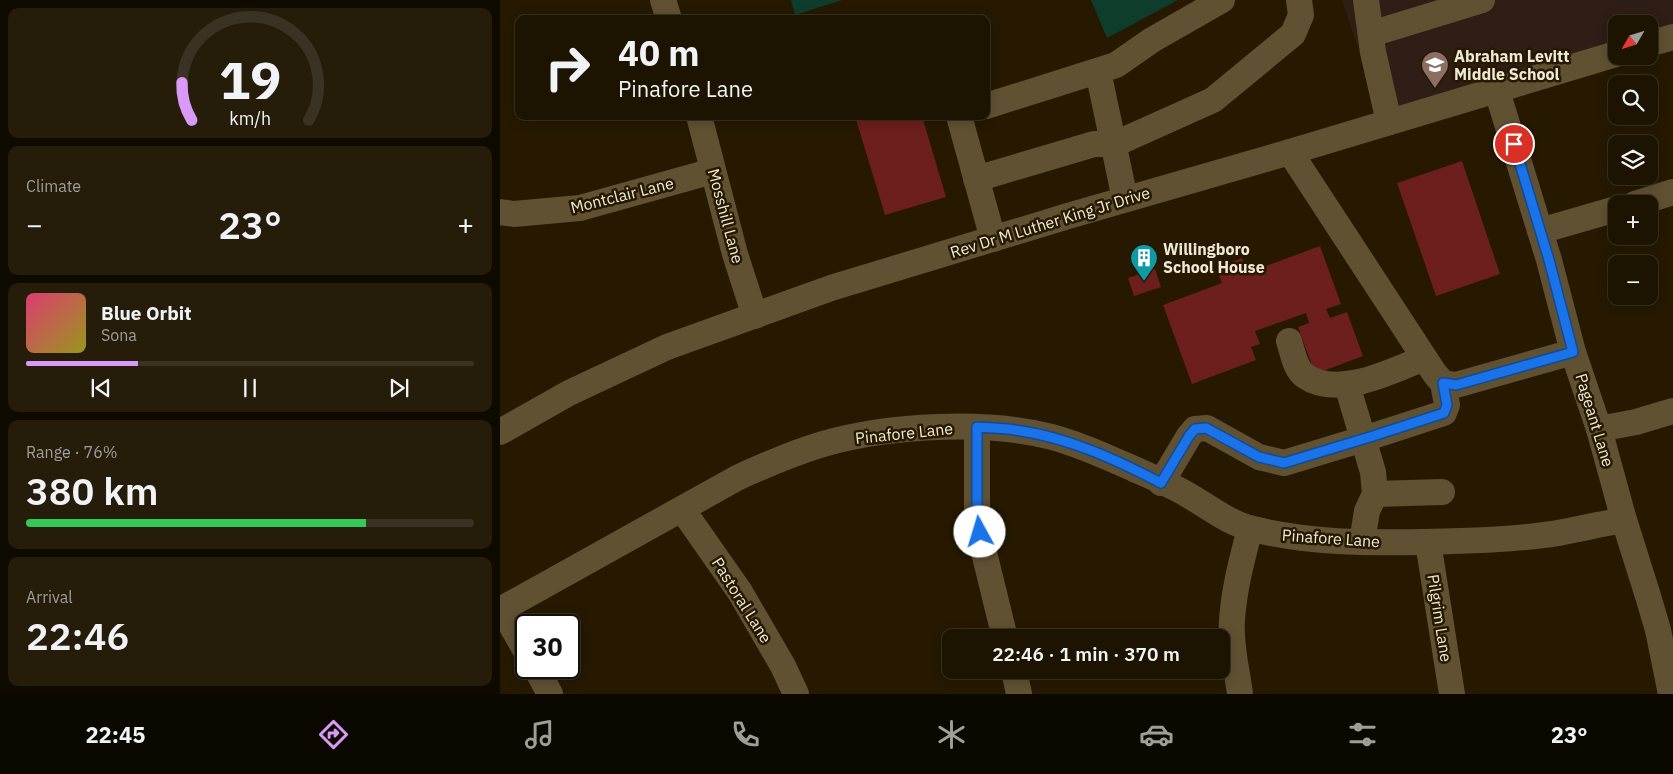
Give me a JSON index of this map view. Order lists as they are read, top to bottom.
{
  "streets": {
    "street": [
      "Montclair Lane",
      "Mosshill Lane",
      "Rev Dr M Luther King Jr Drive",
      "Pageant Lane",
      "Pinafore Lane",
      "Pastoral Lane",
      "Pilgrim Lane"
    ]
  },
  "crossings": [
    ["Montclair Lane", "Mosshill Lane"],
    ["Mosshill Lane", "Rev Dr M Luther King Jr Drive"],
    ["Rev Dr M Luther King Jr Drive", "Pageant Lane"],
    ["Pageant Lane", "Pinafore Lane"],
    ["Pinafore Lane", "Pastoral Lane"],
    ["Pinafore Lane", "Pilgrim Lane"]
  ],
  "places": {
    "school or university": ["Abraham Levitt Middle School"],
    "building": ["Willingboro School House"]
  },
  "north": "bottom left",
  "page": {
    "map_buttons": ["+", "−"],
    "turn": ["40 m", "Pinafore Lane"],
    "tile": [
      "Climate",
      ["Range · 76%", "380 km"],
      ["Arrival", "22:46"]
    ],
    "heat": ["−", "23°", "+"],
    "song": ["Blue Orbit", "Sona"],
    "limit": "30",
    "trip": "22:46 · 1 min · 370 m",
    "tabs": ["22:45", "23°"],
    "gauge": ["19", "km/h"]
  }
}
